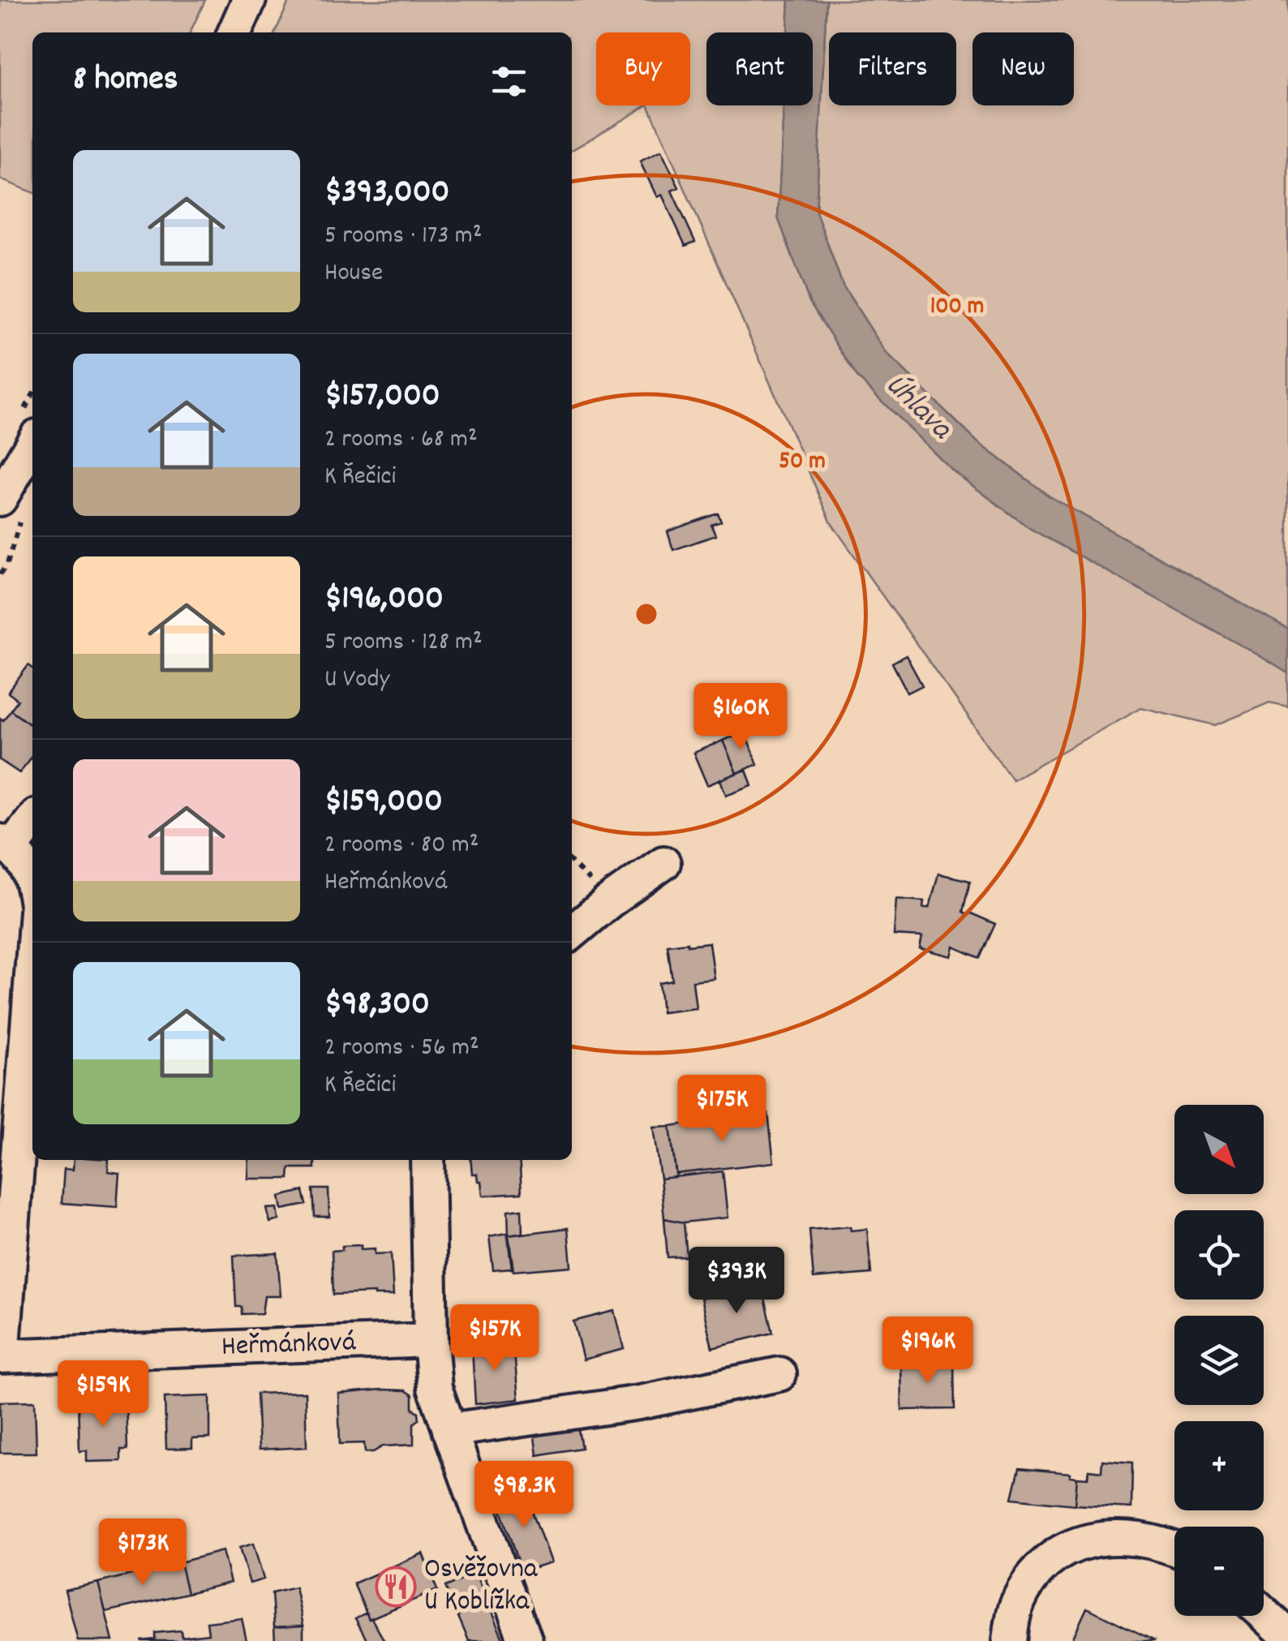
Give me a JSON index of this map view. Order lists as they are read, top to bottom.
{
  "streets": {
    "street": ["Heřmánková"]
  },
  "water": ["Úhlava"],
  "places": {
    "restaurant": ["Osvěžovna U Koblížka"]
  },
  "north": "bottom right",
  "page": {
    "chip": [
      "Buy",
      "Rent",
      "Filters",
      "New"
    ],
    "heading": "8 homes",
    "list": [
      {
        "name": "$393,000",
        "note": "5 rooms · 173 m² · House"
      },
      {
        "name": "$157,000",
        "note": "2 rooms · 68 m² · K Řečici"
      },
      {
        "name": "$196,000",
        "note": "5 rooms · 128 m² · U Vody"
      },
      {
        "name": "$159,000",
        "note": "2 rooms · 80 m² · Heřmánková"
      },
      {
        "name": "$98,300",
        "note": "2 rooms · 56 m² · K Řečici"
      }
    ],
    "price": [
      "$160K",
      "$175K",
      "$393K",
      "$157K",
      "$196K",
      "$159K",
      "$98.3K",
      "$173K"
    ],
    "map_buttons": ["+", "−"]
  },
  "rings": ["100 m", "50 m"]
}
